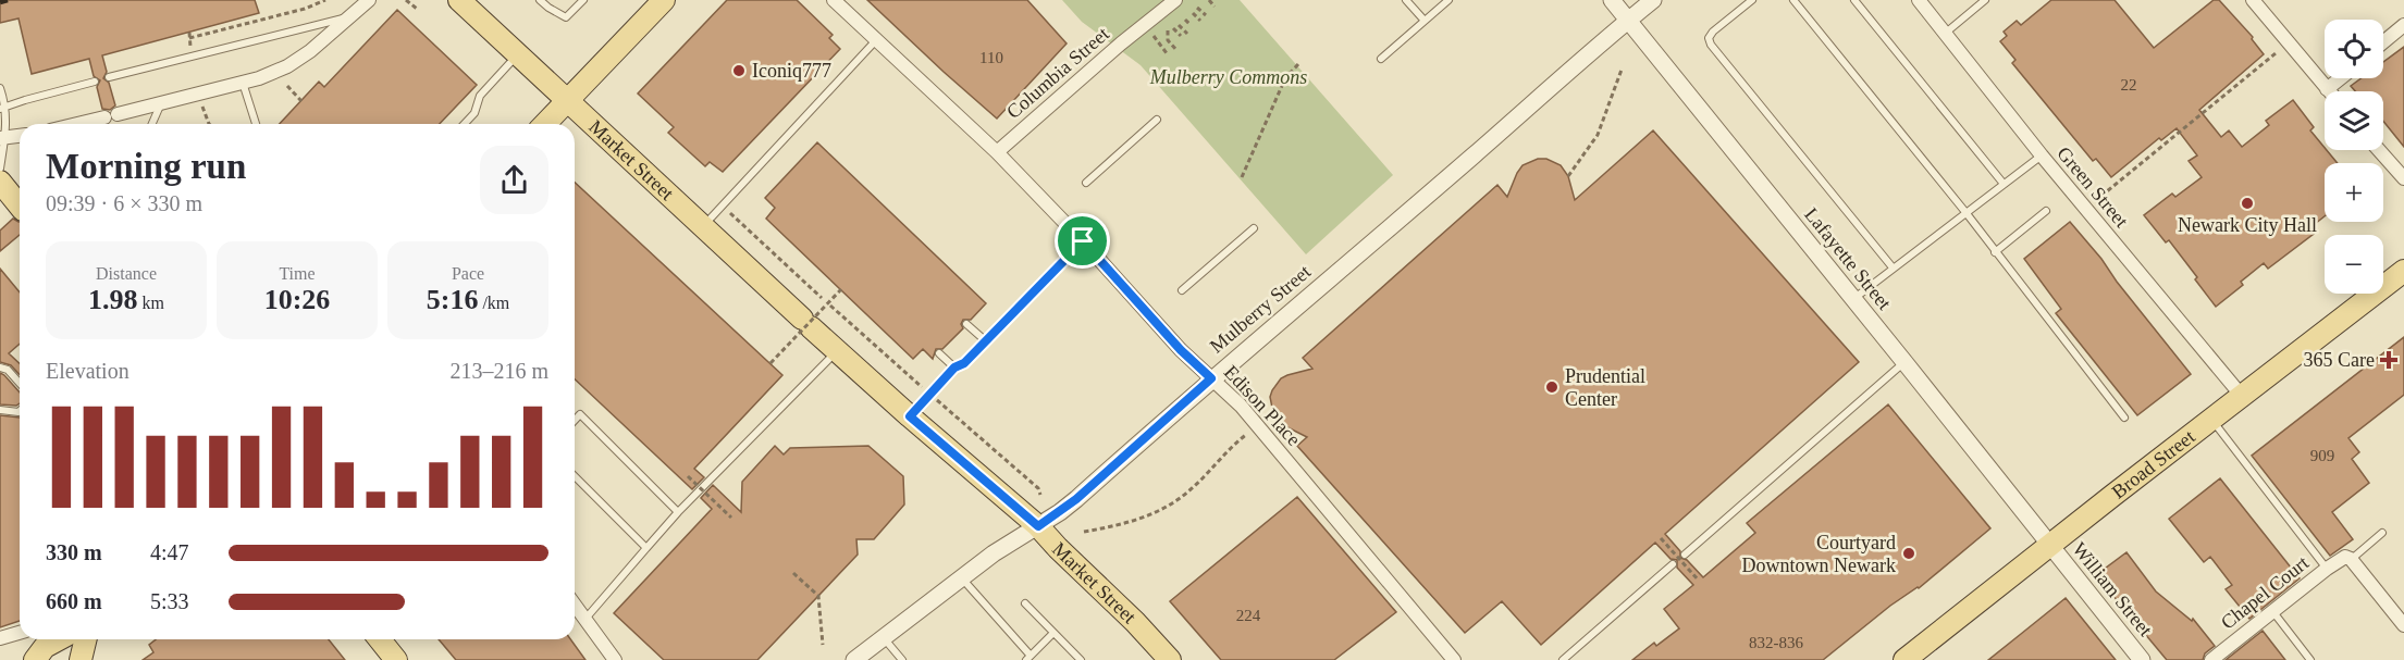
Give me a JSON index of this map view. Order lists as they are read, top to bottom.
{
  "streets": {
    "main road": ["Market Street", "Broad Street"],
    "street": [
      "Columbia Street",
      "Green Street",
      "Lafayette Street",
      "Mulberry Street",
      "Edison Place",
      "William Street",
      "Chapel Court"
    ]
  },
  "crossings": [
    ["Columbia Street", "Edison Place"],
    ["Market Street", "Mulberry Street"],
    ["Green Street", "Broad Street"],
    ["Lafayette Street", "Mulberry Street"],
    ["Lafayette Street", "Broad Street"],
    ["Lafayette Street", "William Street"],
    ["Mulberry Street", "Edison Place"],
    ["Broad Street", "William Street"]
  ],
  "parks": ["Mulberry Commons"],
  "places": {
    "other": [
      "Iconiq777",
      "Newark City Hall",
      "Prudential Center",
      "Courtyard Downtown Newark"
    ],
    "health": ["365 Care"]
  },
  "house_numbers": [
    "110",
    "22",
    "909",
    "224",
    "832-836"
  ],
  "page": {
    "map_buttons": ["+", "−"],
    "heading": ["Morning run", "09:39 · 6 × 330 m"],
    "stats": [
      ["Distance", "1.98 km"],
      ["Time", "10:26"],
      ["Pace", "5:16 /km"]
    ],
    "chart": ["Elevation", "213–216 m"],
    "list": [
      {
        "name": "330 m",
        "note": "4:47"
      },
      {
        "name": "660 m",
        "note": "5:33"
      }
    ]
  }
}
